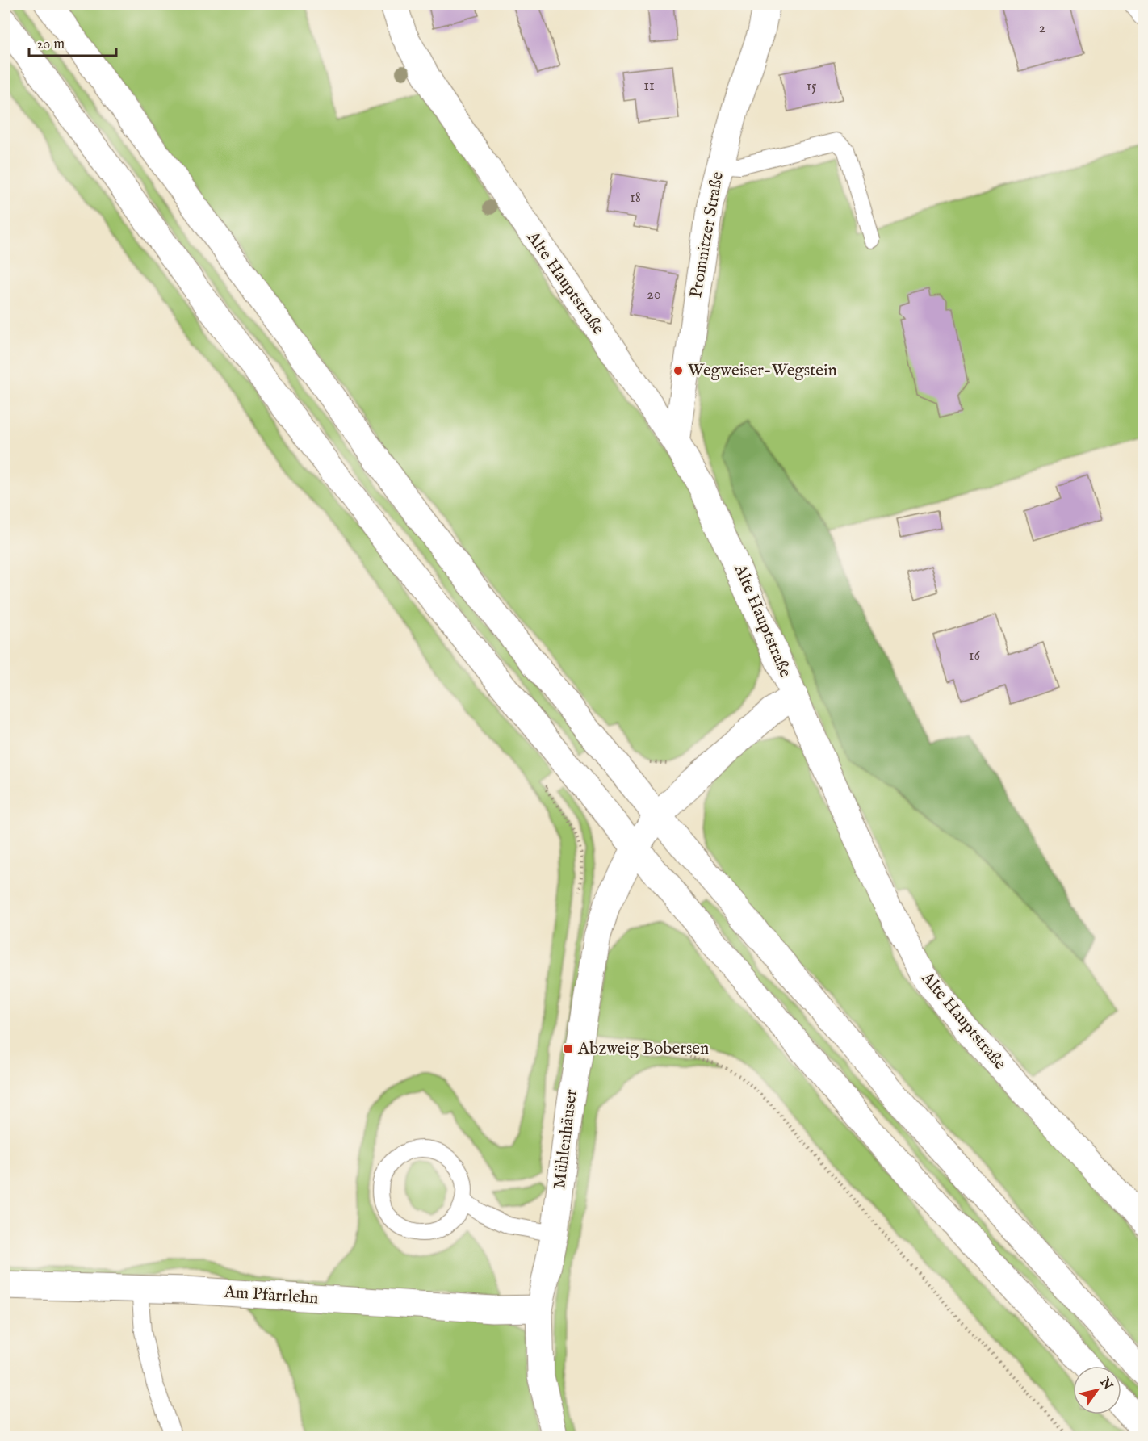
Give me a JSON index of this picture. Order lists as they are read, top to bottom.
{
  "streets": {
    "main road": [
      "Promnitzer Straße",
      "Alte Hauptstraße",
      "Mühlenhäuser",
      "Am Pfarrlehn"
    ]
  },
  "crossings": [
    ["Promnitzer Straße", "Alte Hauptstraße"],
    ["Alte Hauptstraße", "Mühlenhäuser"],
    ["Mühlenhäuser", "Am Pfarrlehn"]
  ],
  "places": {
    "other": ["Wegweiser-Wegstein"],
    "transit": ["Abzweig Bobersen"]
  },
  "house_numbers": [
    "2",
    "11",
    "15",
    "18",
    "20",
    "16"
  ],
  "scale_bar": "20 m",
  "north": "top right"
}
